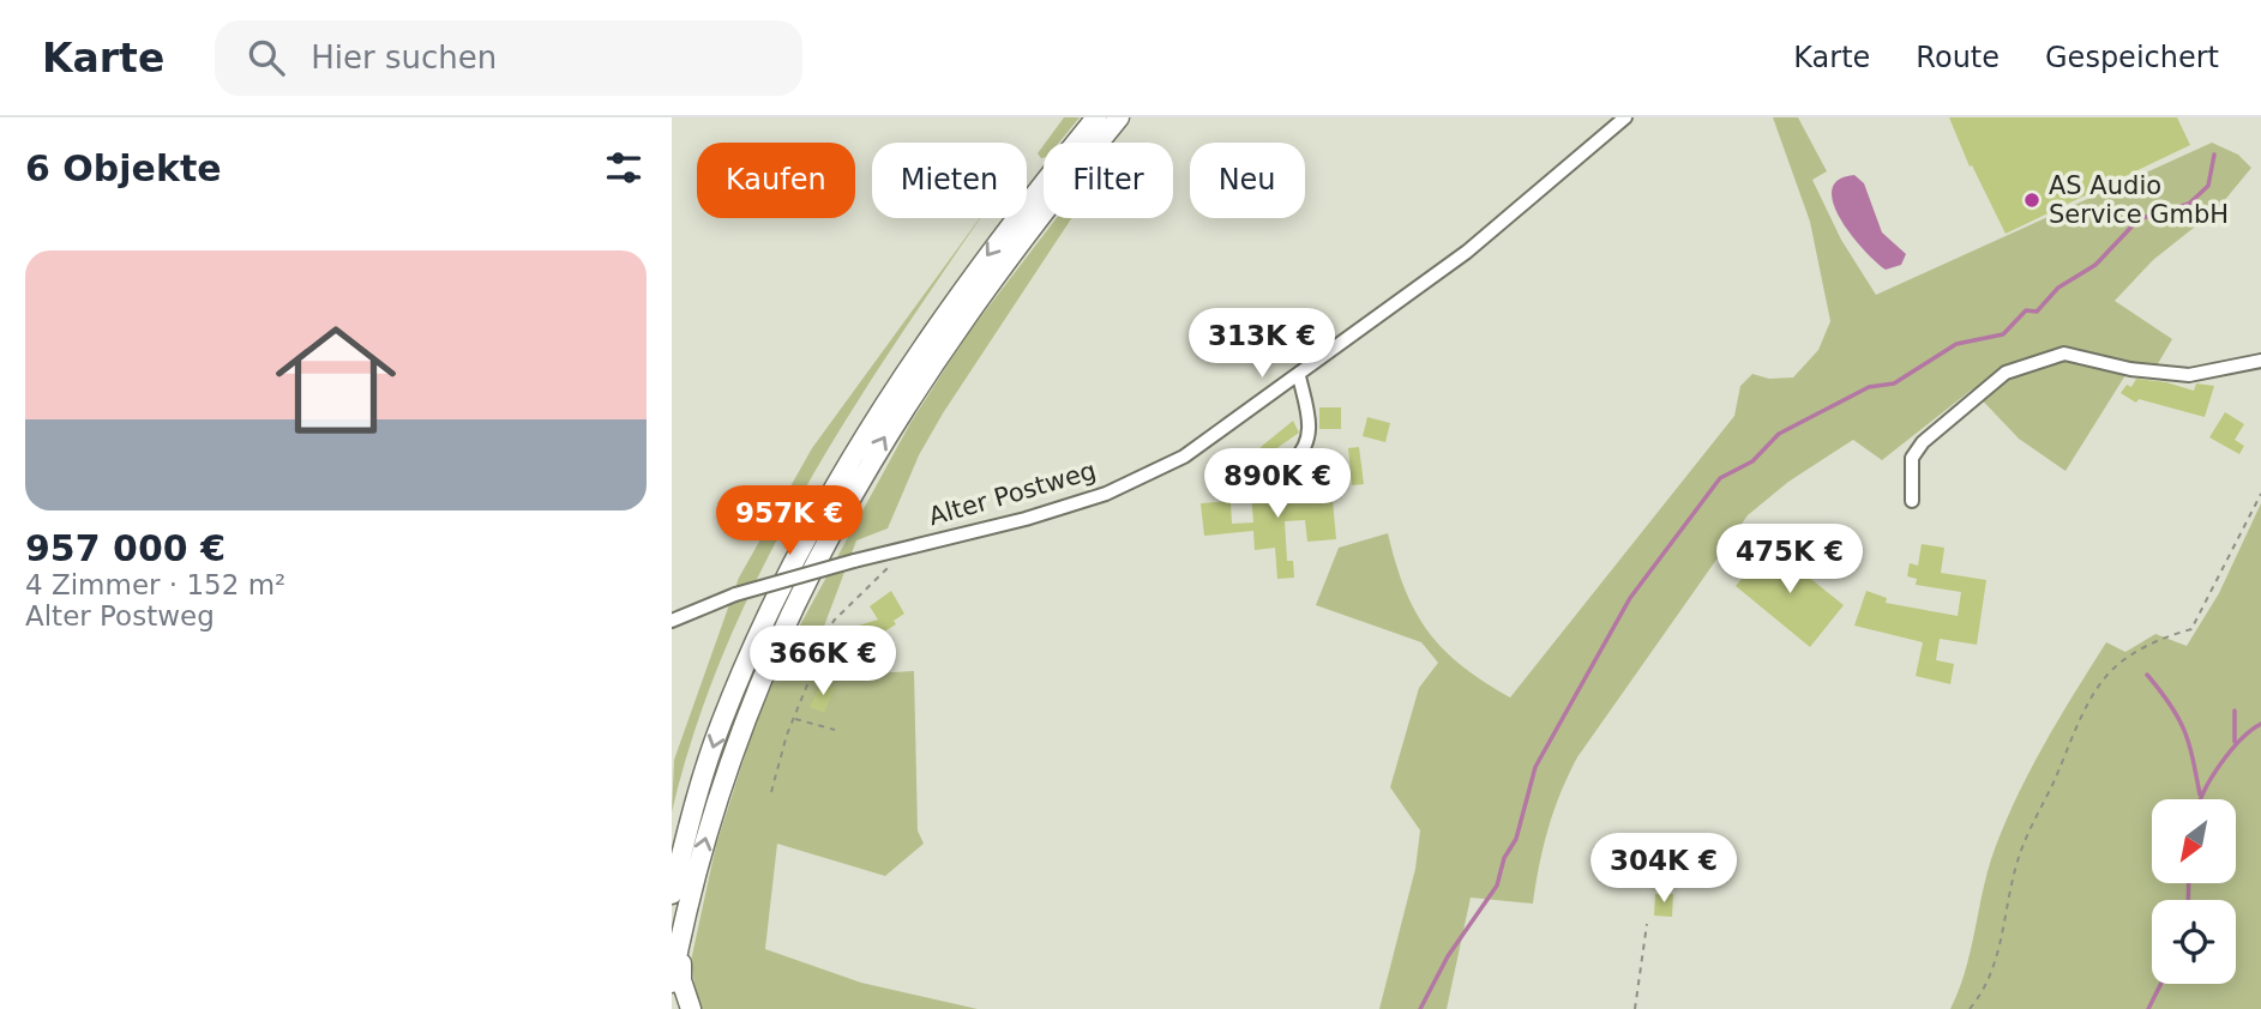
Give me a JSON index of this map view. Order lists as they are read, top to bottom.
{
  "streets": {
    "street": ["Alter Postweg"]
  },
  "places": ["AS Audio Service GmbH"],
  "north": "bottom left",
  "page": {
    "header": "Karte",
    "search": "Hier suchen",
    "nav": ["Karte", "Route", "Gespeichert"],
    "heading": "6 Objekte",
    "chip": [
      "Kaufen",
      "Mieten",
      "Filter",
      "Neu"
    ],
    "list": [
      {
        "name": "957 000 €",
        "note": "4 Zimmer · 152 m² · Alter Postweg"
      }
    ],
    "price": [
      "313K €",
      "890K €",
      "957K €",
      "475K €",
      "366K €",
      "304K €"
    ]
  }
}
